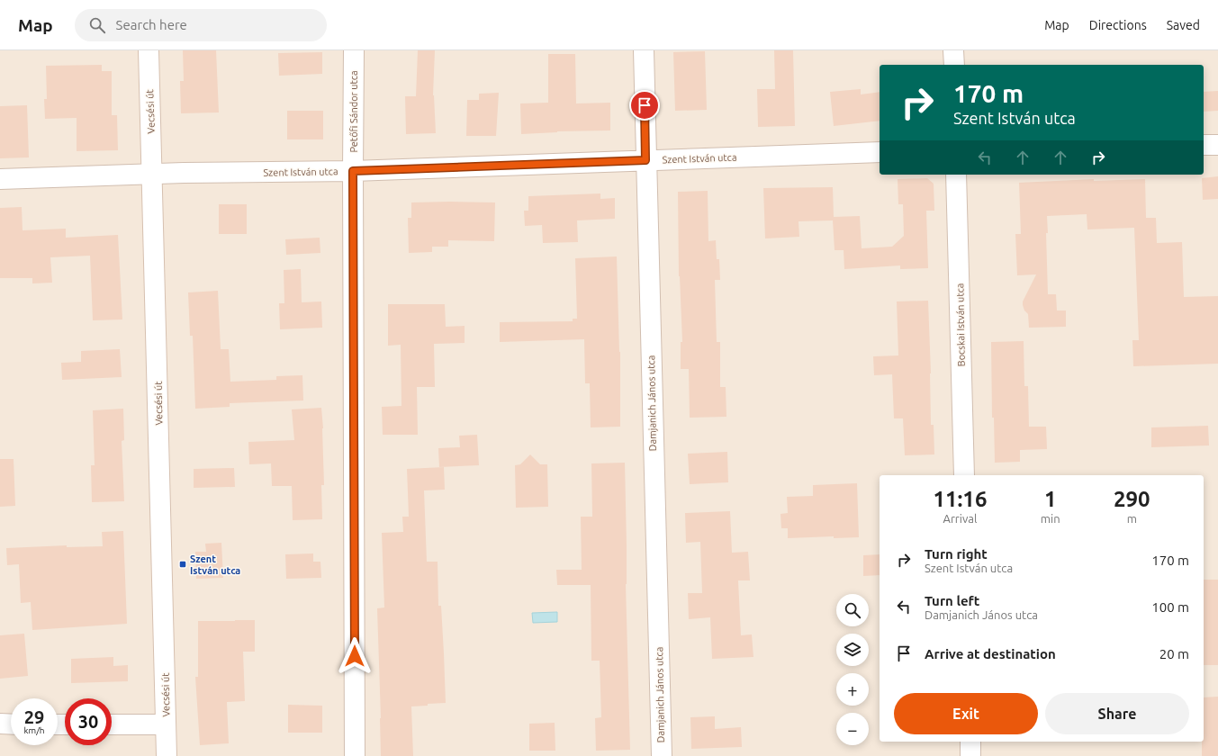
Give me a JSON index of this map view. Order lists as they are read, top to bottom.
{
  "streets": {
    "street": [
      "Vecsési út",
      "Petőfi Sándor utca",
      "Szent István utca",
      "Bocskai István utca",
      "Damjanich János utca"
    ]
  },
  "crossings": [
    ["Vecsési út", "Szent István utca"],
    ["Petőfi Sándor utca", "Szent István utca"],
    ["Szent István utca", "Damjanich János utca"]
  ],
  "places": {
    "transit": ["Szent István utca"]
  },
  "page": {
    "header": "Map",
    "search": "Search here",
    "nav": ["Map", "Directions", "Saved"],
    "turn": ["170 m", "Szent István utca"],
    "eta": [
      "11:16",
      "Arrival",
      "1",
      "min",
      "290",
      "m"
    ],
    "list": [
      {
        "name": "Turn right",
        "note": "Szent István utca",
        "value": "170 m"
      },
      {
        "name": "Turn left",
        "note": "Damjanich János utca",
        "value": "100 m"
      },
      {
        "name": "Arrive at destination",
        "value": "20 m"
      }
    ],
    "map_buttons": ["+", "−"],
    "buttons": ["Exit", "Share"],
    "speed": "29 km/h",
    "limit": "30"
  }
}
